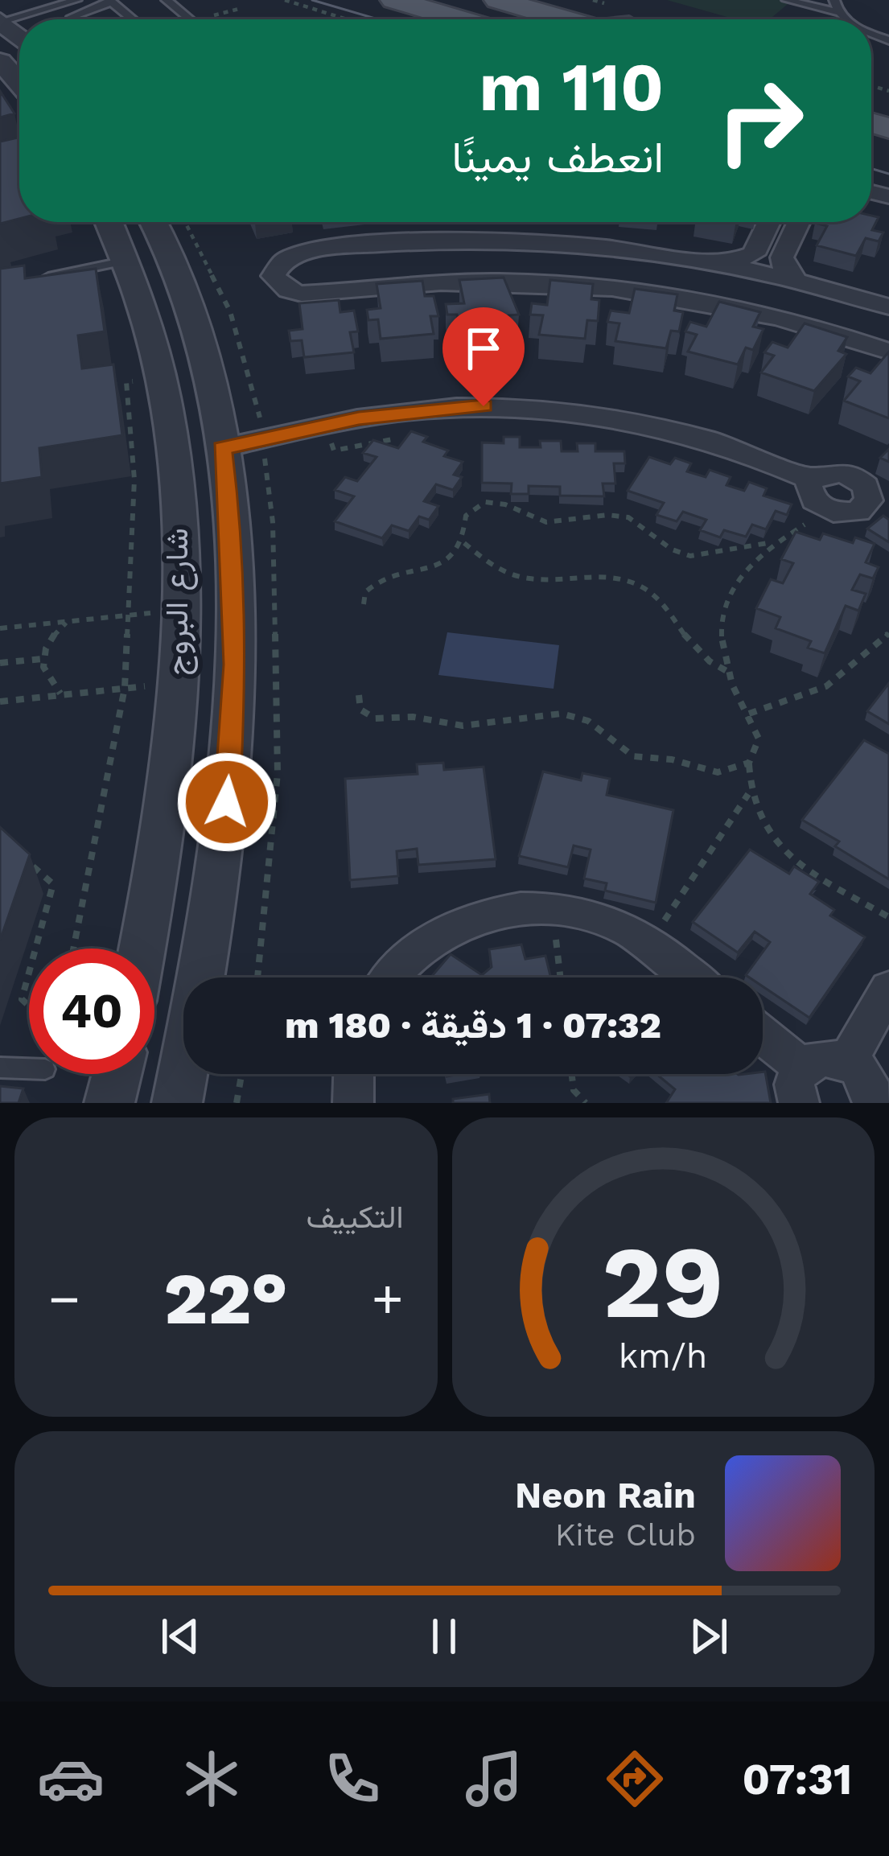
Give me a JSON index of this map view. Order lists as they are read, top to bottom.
{
  "streets": {
    "street": ["شارع البروج"]
  },
  "page": {
    "turn": ["110 m", "انعطف يمينًا"],
    "limit": "40",
    "trip": "07:32 · 1 دقيقة · 180 m",
    "tile": "التكييف",
    "heat": ["−", "22°", "+"],
    "song": ["Neon Rain", "Kite Club"],
    "tabs": "07:31",
    "gauge": ["29", "km/h"]
  }
}
